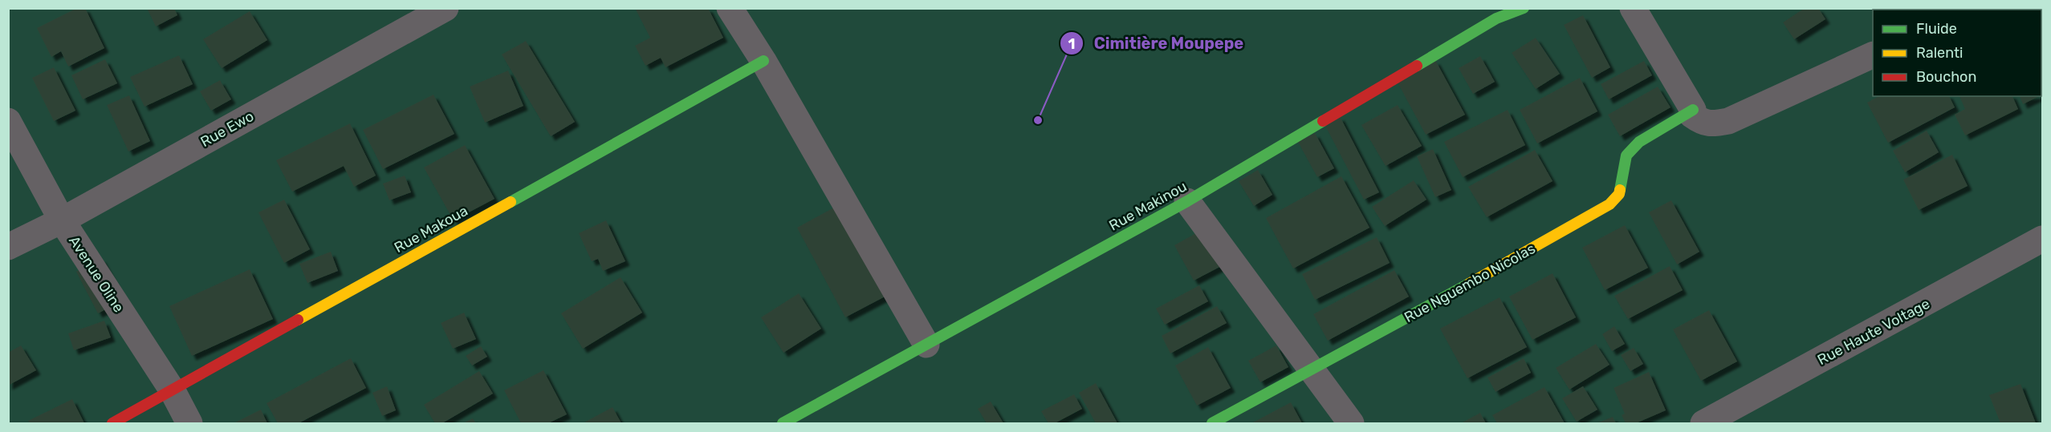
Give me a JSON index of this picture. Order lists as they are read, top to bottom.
{
  "streets": {
    "street": [
      "Rue Ewo",
      "Rue Makinou",
      "Rue Makoua",
      "Avenue Oline",
      "Rue Nguembo Nicolas",
      "Rue Haute Voltage"
    ]
  },
  "crossings": [
    ["Rue Ewo", "Avenue Oline"],
    ["Rue Makoua", "Avenue Oline"]
  ],
  "places": ["Cimitière Moupepe"],
  "legend": ["Fluide", "Ralenti", "Bouchon"]
}
